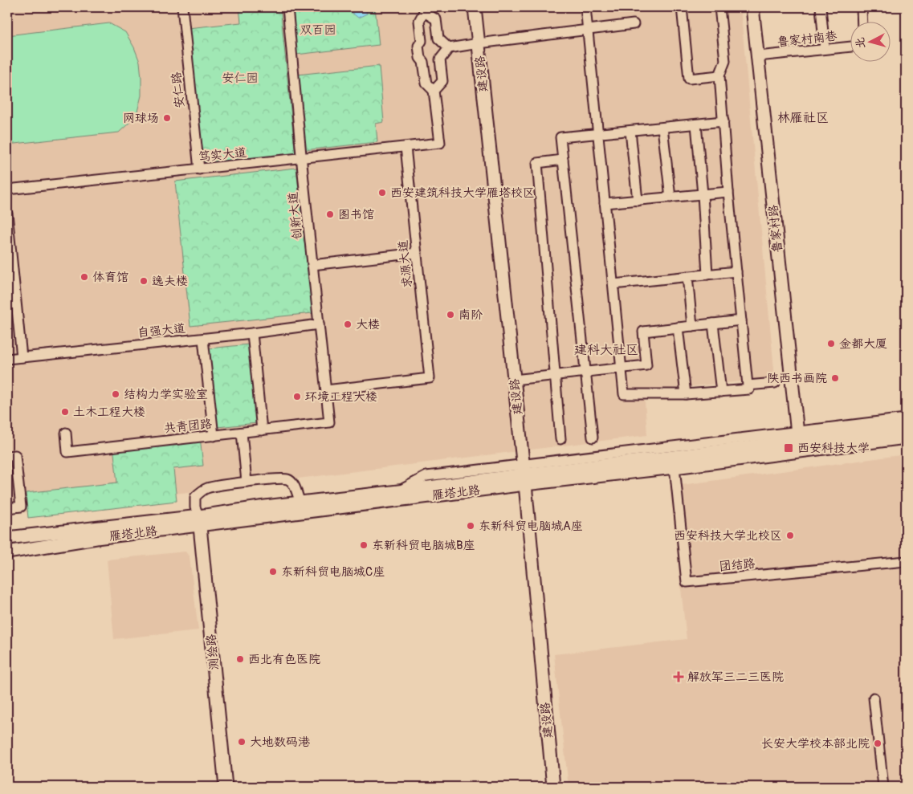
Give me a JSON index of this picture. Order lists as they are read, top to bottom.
{
  "streets": {
    "main road": [
      "建设路",
      "鲁家村路",
      "雁塔北路",
      "测绘路"
    ],
    "street": [
      "鲁家村南巷",
      "安仁路",
      "笃实大道",
      "创新大道",
      "求源大道",
      "自强大道",
      "共青团路",
      "团结路"
    ]
  },
  "crossings": [
    ["鲁家村南巷", "鲁家村路"],
    ["建设路", "雁塔北路"],
    ["安仁路", "笃实大道"],
    ["笃实大道", "创新大道"],
    ["笃实大道", "求源大道"],
    ["创新大道", "求源大道"],
    ["创新大道", "自强大道"],
    ["创新大道", "共青团路"],
    ["鲁家村路", "雁塔北路"],
    ["雁塔北路", "团结路"],
    ["雁塔北路", "测绘路"]
  ],
  "districts": ["林雁社区", "建科大社区"],
  "parks": ["双百园", "安仁园"],
  "places": {
    "other": [
      "网球场",
      "西安建筑科技大学雁塔校区",
      "图书馆",
      "体育馆",
      "逸夫楼",
      "南阶",
      "大楼",
      "金都大厦",
      "陕西书画院",
      "结构力学实验室",
      "环境工程大楼",
      "土木工程大楼",
      "东新科贸电脑城A座",
      "西安科技大学北校区",
      "东新科贸电脑城B座",
      "东新科贸电脑城C座",
      "西北有色医院",
      "大地数码港",
      "长安大学校本部北院"
    ],
    "transit": ["西安科技大学"],
    "health": ["解放军三二三医院"]
  },
  "north": "left"
}
